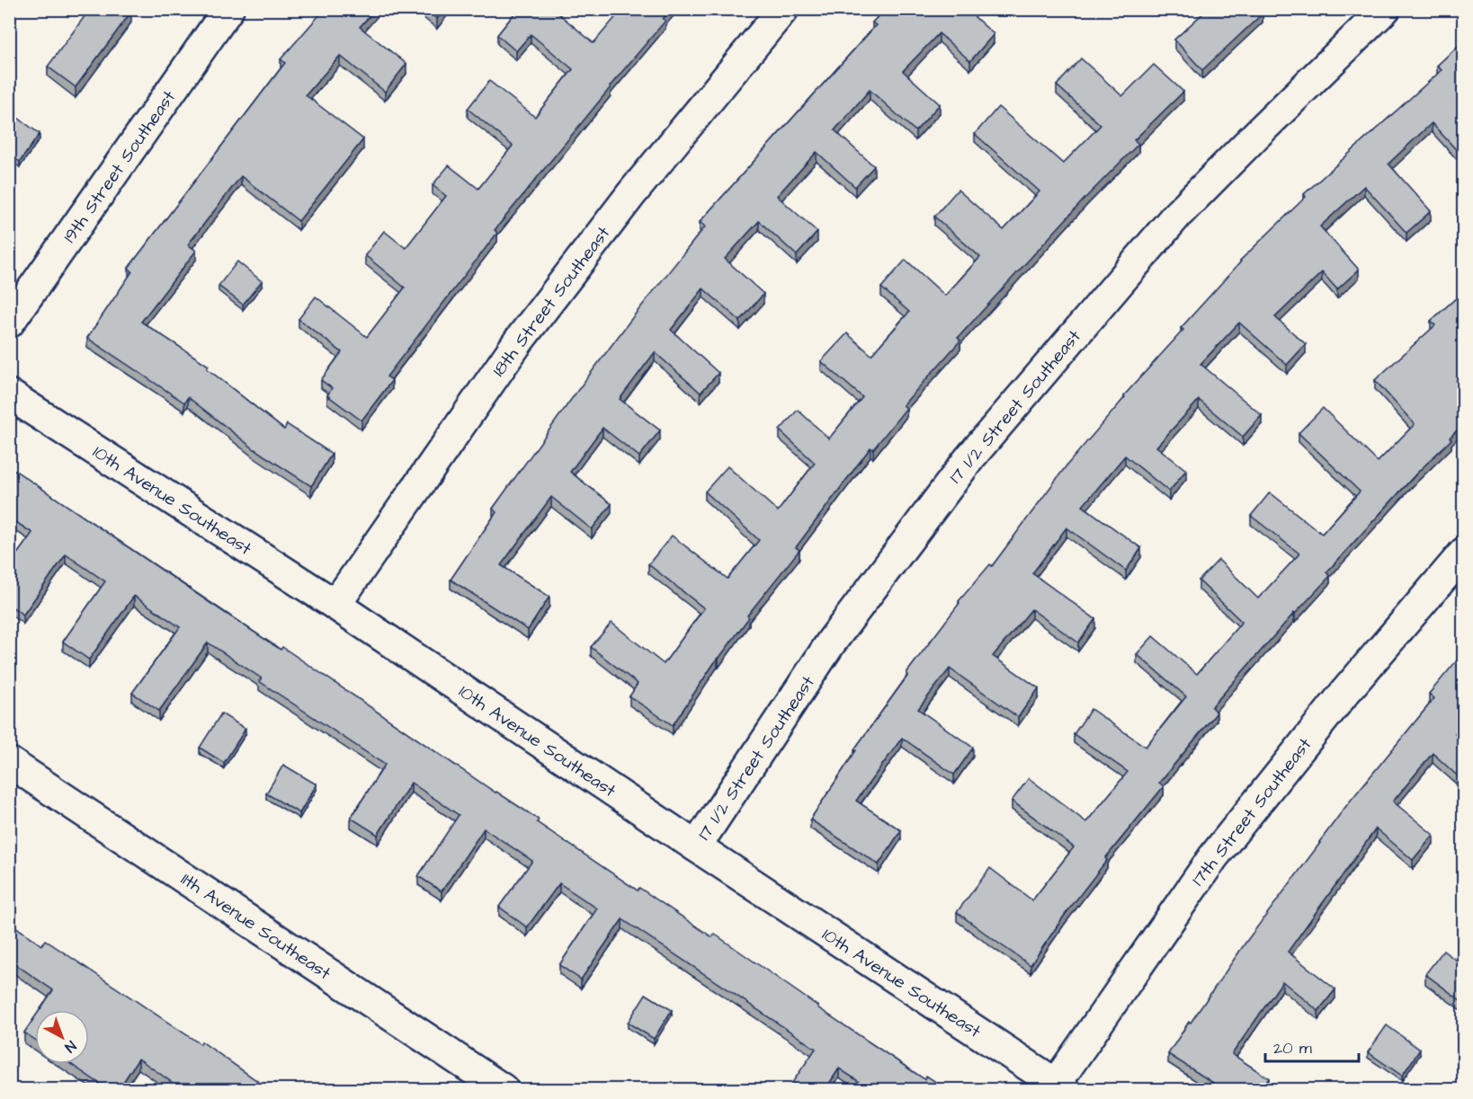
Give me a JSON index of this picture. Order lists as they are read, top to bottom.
{
  "streets": {
    "street": [
      "19th Street Southeast",
      "18th Street Southeast",
      "17 1/2 Street Southeast",
      "10th Avenue Southeast",
      "17th Street Southeast",
      "11th Avenue Southeast"
    ]
  },
  "crossings": [
    ["18th Street Southeast", "10th Avenue Southeast"],
    ["17 1/2 Street Southeast", "10th Avenue Southeast"],
    ["10th Avenue Southeast", "17th Street Southeast"]
  ],
  "scale_bar": "20 m",
  "north": "bottom right"
}
